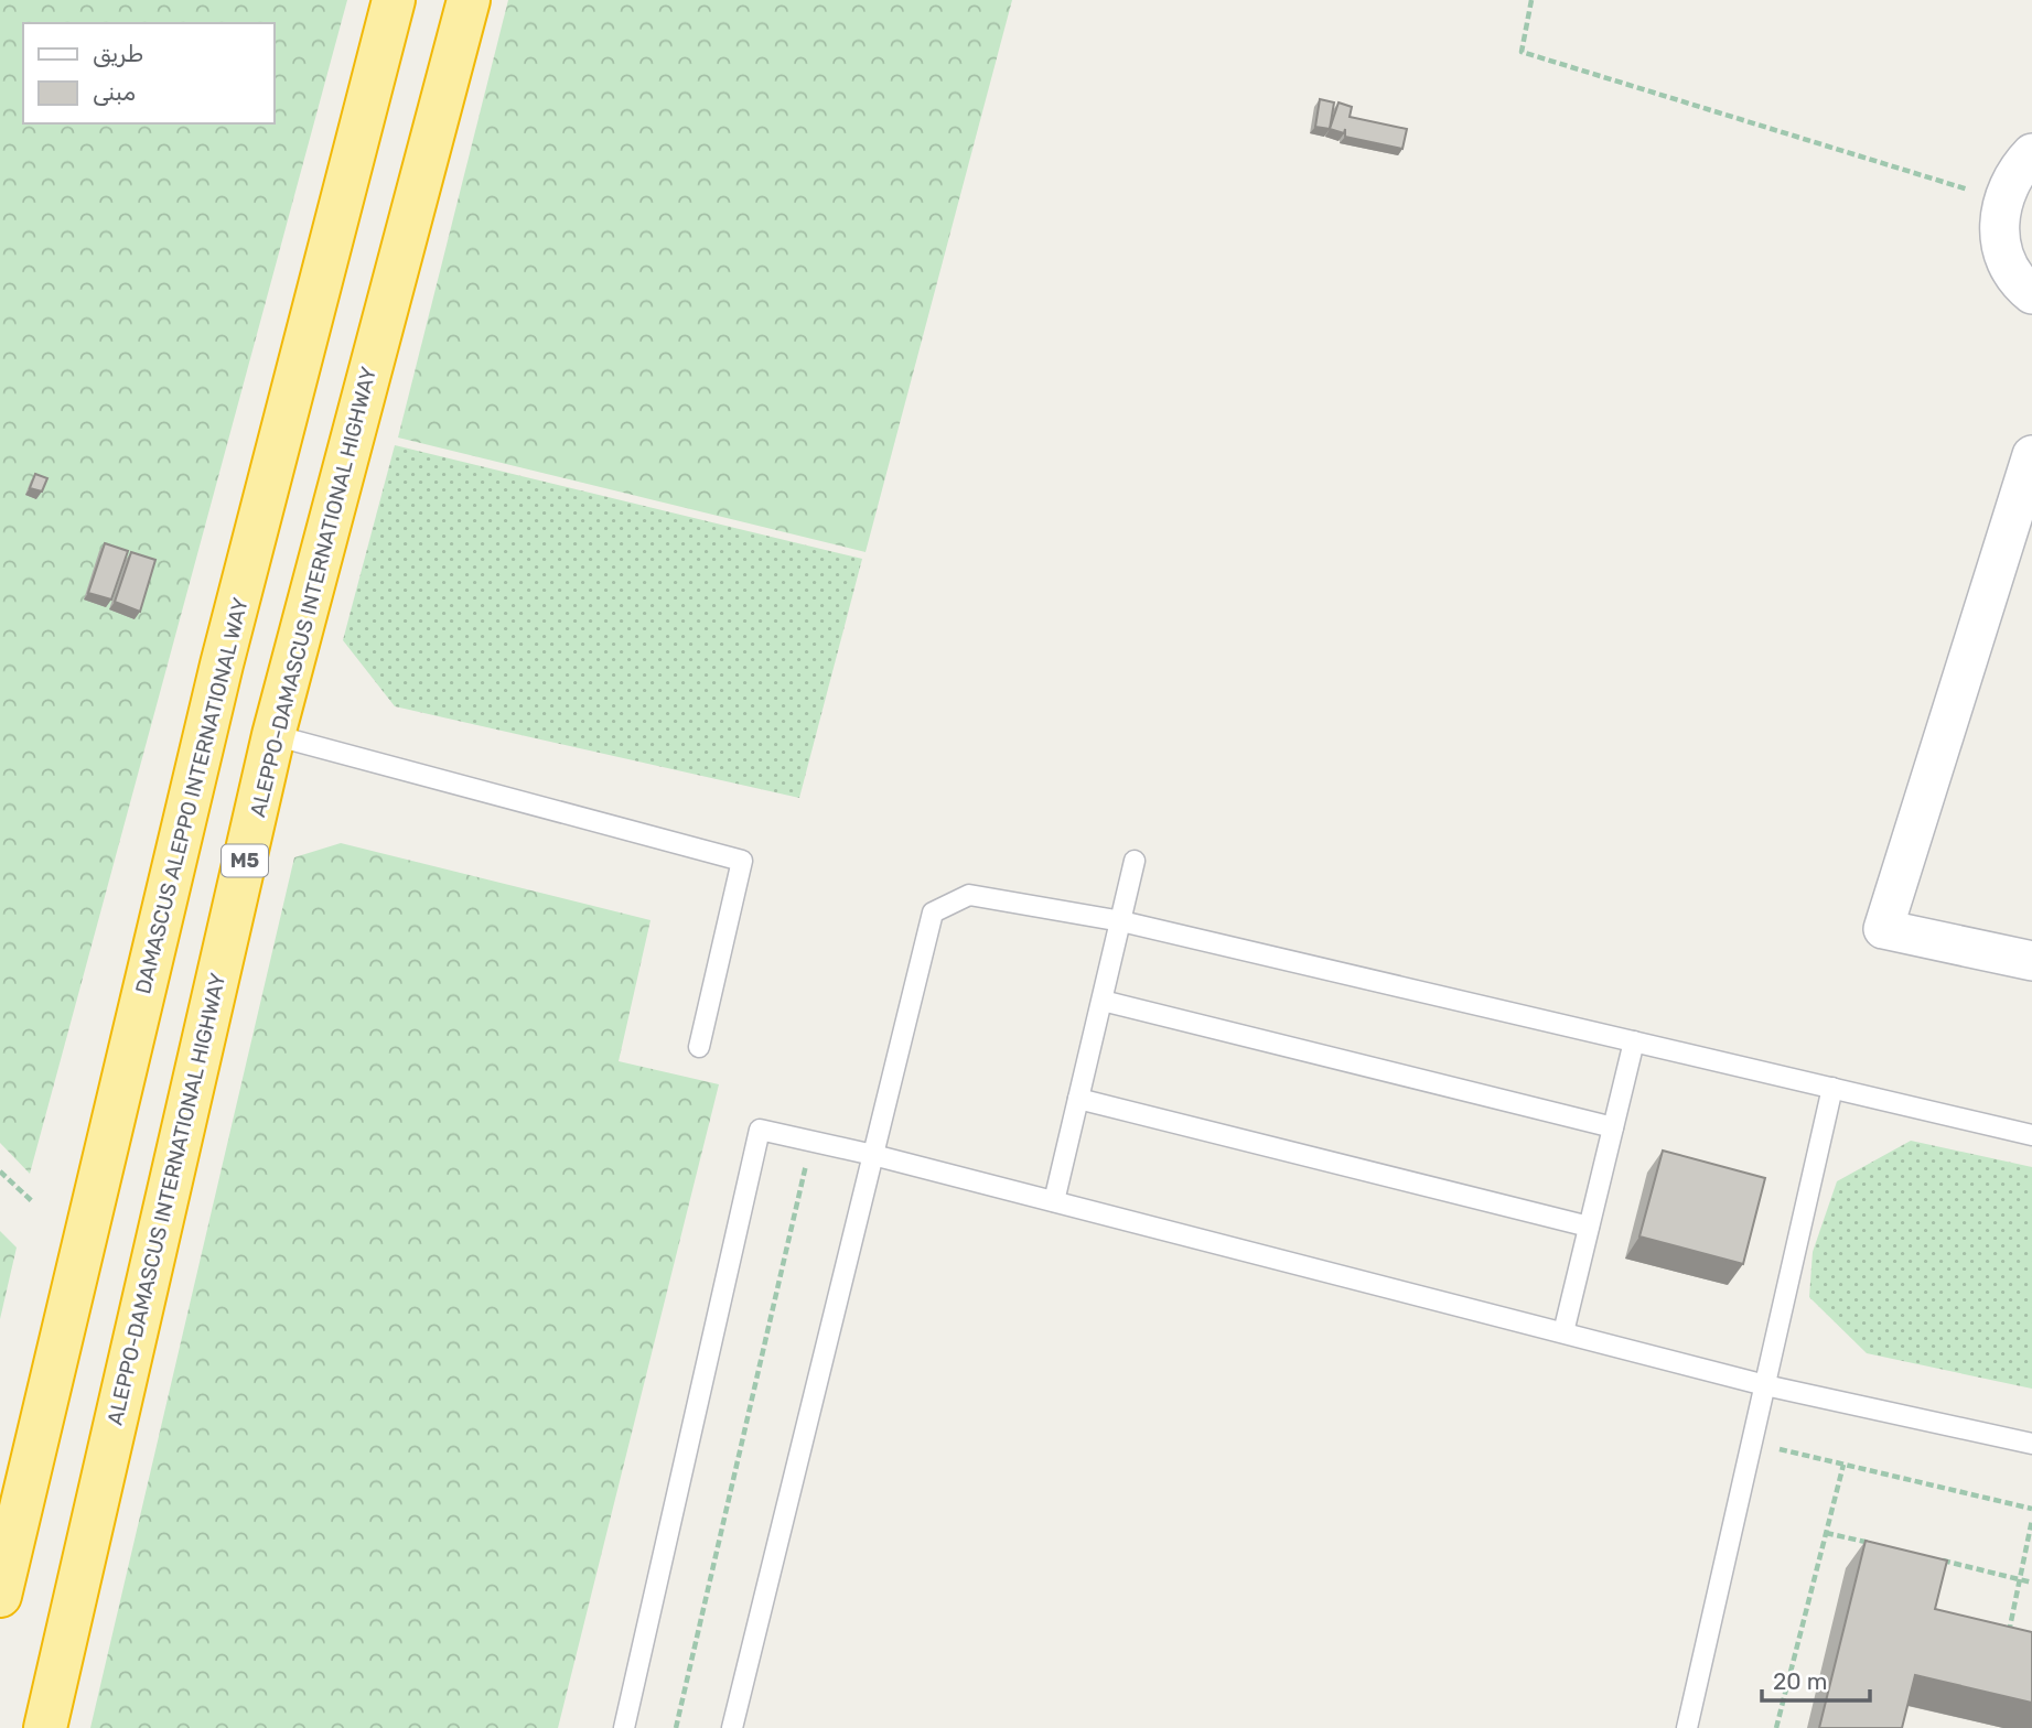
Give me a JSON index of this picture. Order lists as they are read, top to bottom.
{
  "streets": {
    "highway": ["ALEPPO-DAMASCUS INTERNATIONAL HIGHWAY", "DAMASCUS ALEPPO INTERNATIONAL WAY", "M5"]
  },
  "legend": ["طريق", "مبنى"],
  "scale_bar": "20 m"
}
